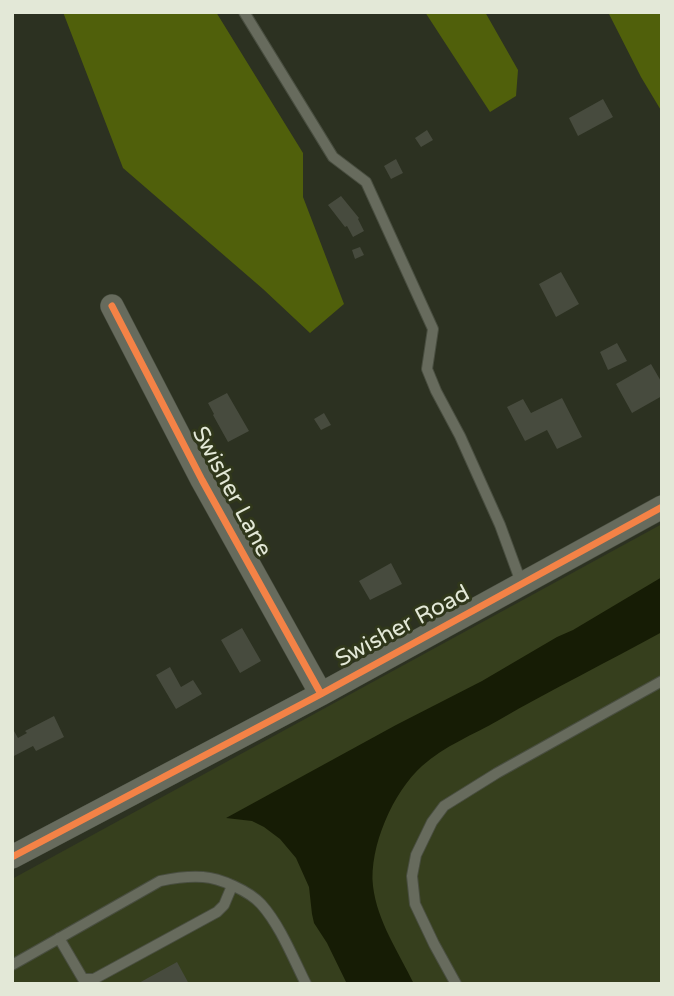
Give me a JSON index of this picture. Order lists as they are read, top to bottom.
{
  "streets": {
    "street": ["Swisher Lane", "Swisher Road"]
  },
  "crossings": [
    ["Swisher Lane", "Swisher Road"]
  ]
}
